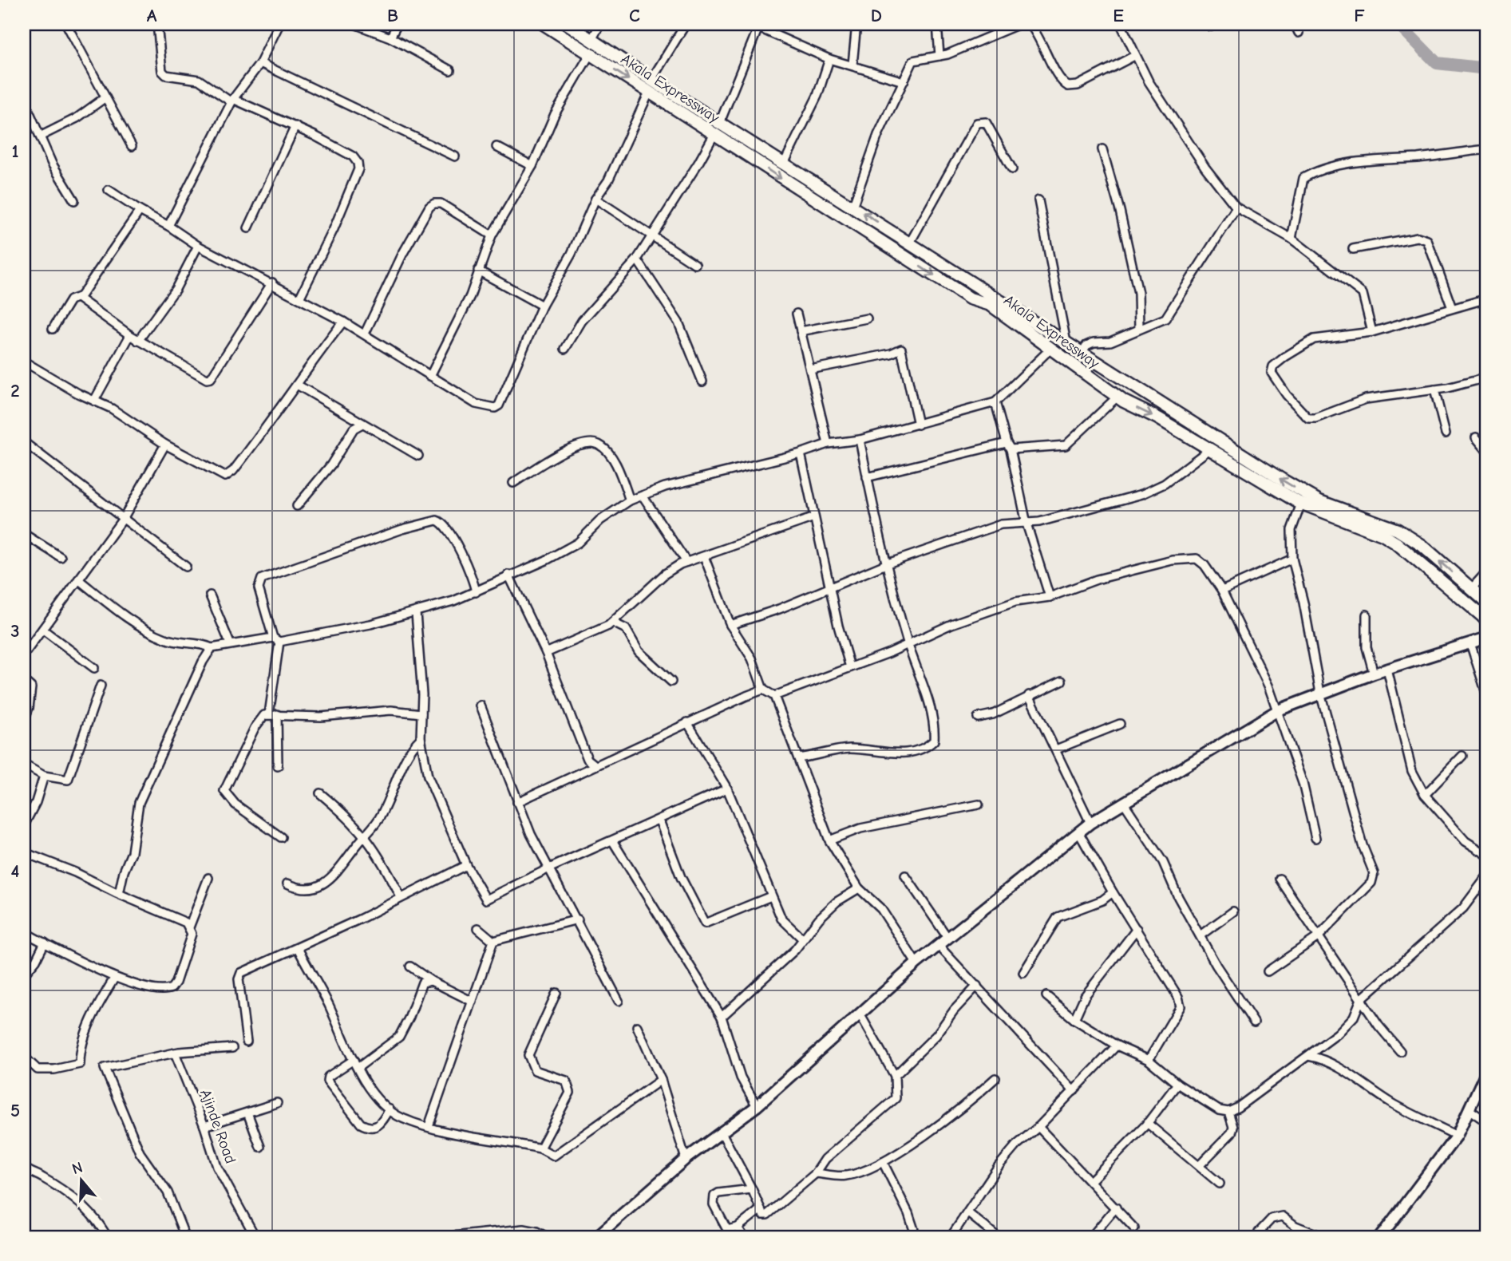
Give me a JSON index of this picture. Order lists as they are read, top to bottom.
{
  "streets": {
    "main road": ["Akala Expressway"],
    "street": ["Ajinde Road"]
  },
  "north": "top",
  "grid": {
    "columns": [
      "A",
      "B",
      "C",
      "D",
      "E",
      "F"
    ],
    "rows": [
      "1",
      "2",
      "3",
      "4",
      "5"
    ]
  }
}
